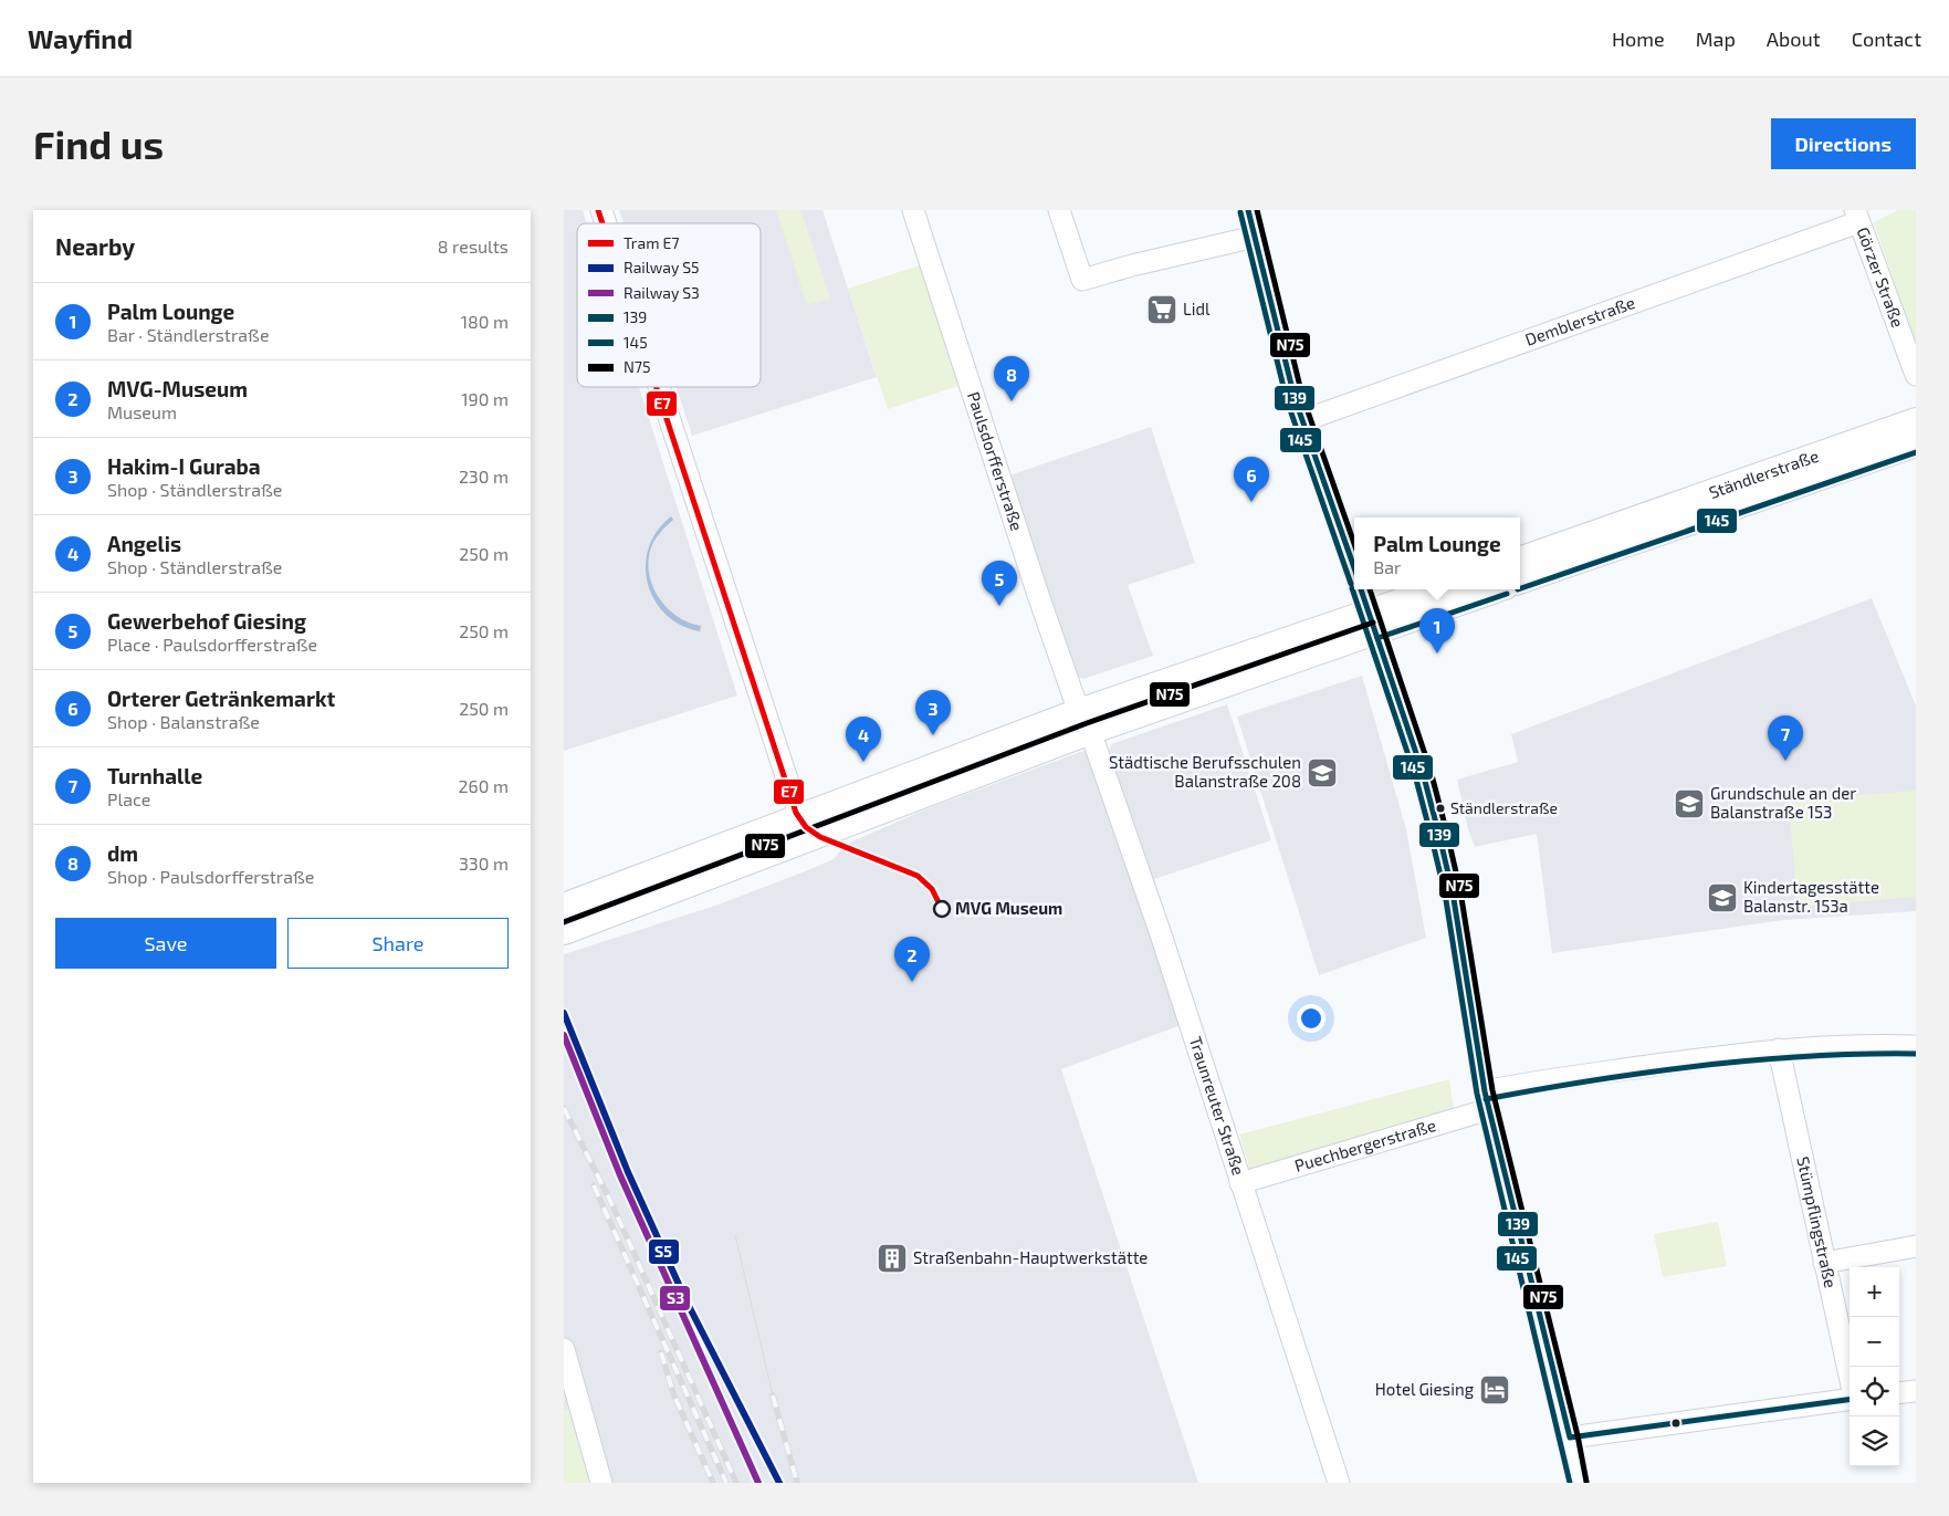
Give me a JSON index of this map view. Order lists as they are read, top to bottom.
{
  "streets": {
    "main road": ["Ständlerstraße"],
    "street": [
      "Görzer Straße",
      "Demblerstraße",
      "Paulsdorfferstraße",
      "Traunreuter Straße",
      "Puechbergerstraße",
      "Stümpflingstraße"
    ]
  },
  "crossings": [
    ["Görzer Straße", "Demblerstraße"],
    ["Paulsdorfferstraße", "Traunreuter Straße"],
    ["Traunreuter Straße", "Puechbergerstraße"],
    ["Puechbergerstraße", "Stümpflingstraße"]
  ],
  "places": {
    "supermarket": ["Lidl"],
    "school or university": ["Städtische Berufsschulen Balanstraße 208", "Grundschule an der Balanstraße 153", "Kindertagesstätte Balanstr. 153a"],
    "other": ["Ständlerstraße", "MVG Museum"],
    "building": ["Straßenbahn-Hauptwerkstätte"],
    "hotel": ["Hotel Giesing"]
  },
  "lines": [
    "tram line E7",
    "transit line 139",
    "transit line N75",
    "transit line 145",
    "rail line S5",
    "rail line S3"
  ],
  "legend": [
    "Tram E7",
    "Railway S5",
    "Railway S3",
    "139",
    "145",
    "N75"
  ],
  "page": {
    "header": "Wayfind",
    "nav": [
      "Home",
      "Map",
      "About",
      "Contact"
    ],
    "buttons": [
      "Directions",
      ["Save", "Share"]
    ],
    "title": "Find us",
    "heading": ["Nearby", "8 results"],
    "list": [
      {
        "mark": "1",
        "name": "Palm Lounge",
        "note": "Bar · Ständlerstraße",
        "value": "180 m"
      },
      {
        "mark": "2",
        "name": "MVG-Museum",
        "note": "Museum",
        "value": "190 m"
      },
      {
        "mark": "3",
        "name": "Hakim-I Guraba",
        "note": "Shop · Ständlerstraße",
        "value": "230 m"
      },
      {
        "mark": "4",
        "name": "Angelis",
        "note": "Shop · Ständlerstraße",
        "value": "250 m"
      },
      {
        "mark": "5",
        "name": "Gewerbehof Giesing",
        "note": "Place · Paulsdorfferstraße",
        "value": "250 m"
      },
      {
        "mark": "6",
        "name": "Orterer Getränkemarkt",
        "note": "Shop · Balanstraße",
        "value": "250 m"
      },
      {
        "mark": "7",
        "name": "Turnhalle",
        "note": "Place",
        "value": "260 m"
      },
      {
        "mark": "8",
        "name": "dm",
        "note": "Shop · Paulsdorfferstraße",
        "value": "330 m"
      }
    ],
    "pins": [
      "8",
      "6",
      "5",
      "1",
      "3",
      "7",
      "4",
      "2"
    ],
    "popup": ["Palm Lounge", "Bar"],
    "map_buttons": ["+", "−"]
  }
}
